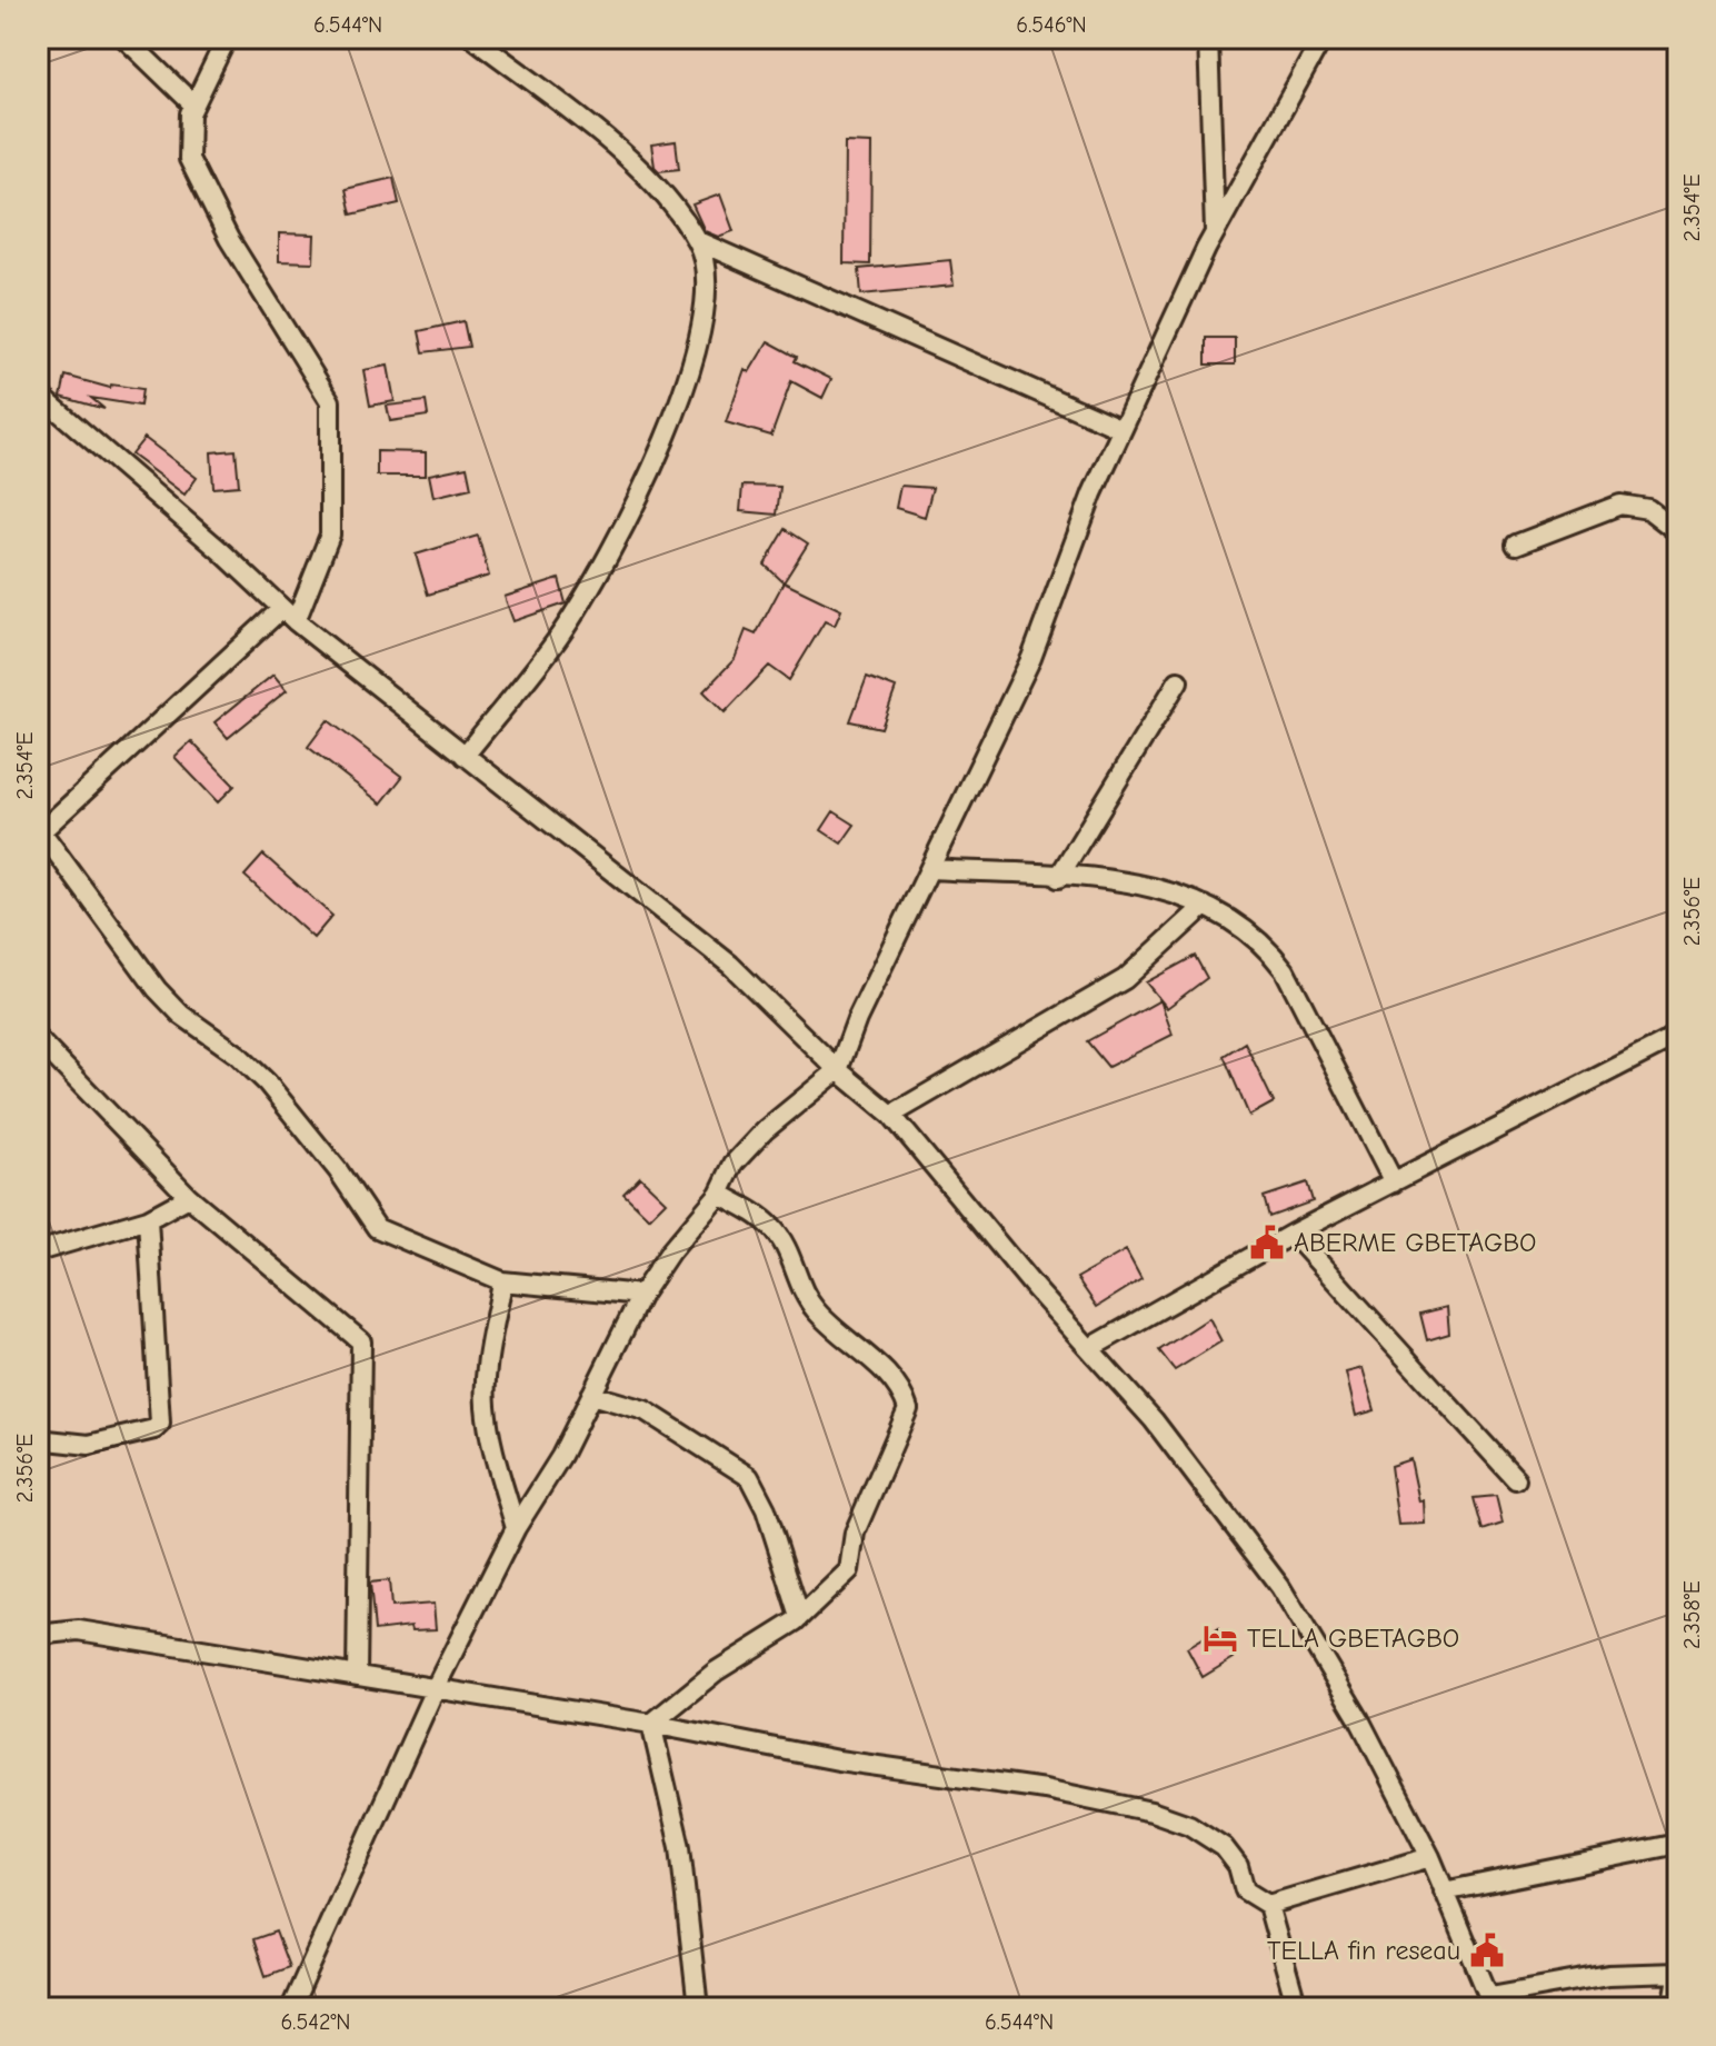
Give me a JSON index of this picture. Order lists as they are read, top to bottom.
{
  "places": {
    "public building": ["ABERME GBETAGBO", "TELLA fin reseau"],
    "hotel": ["TELLA GBETAGBO"]
  },
  "coordinates": [
    "6.544°N",
    "6.546°N",
    "2.354°E",
    "2.356°E",
    "2.358°E",
    "6.542°N"
  ]
}
